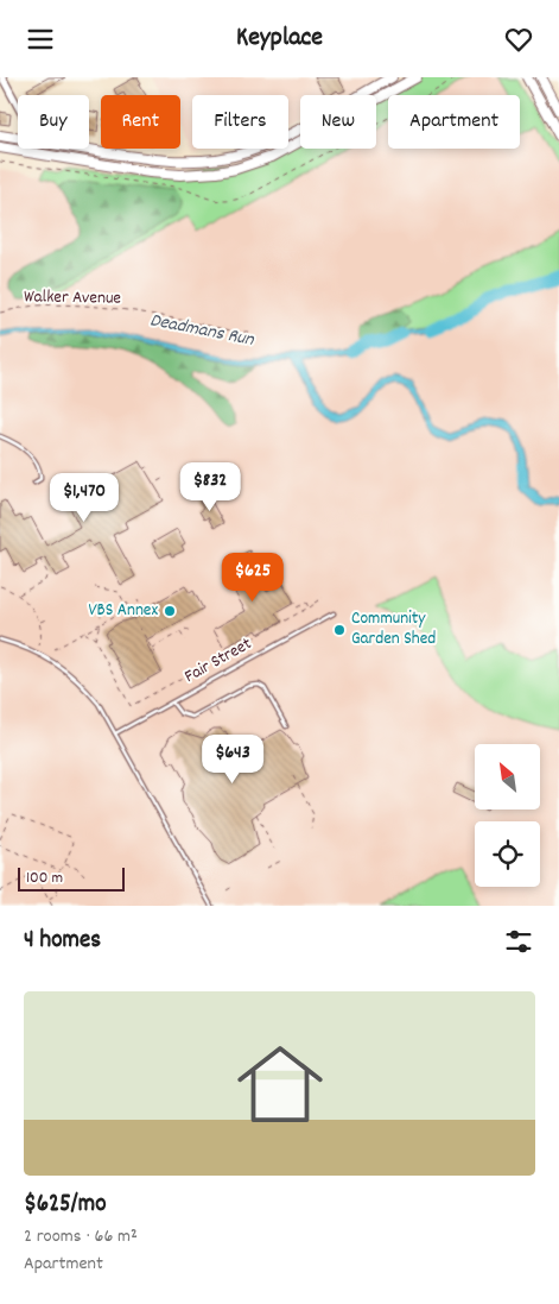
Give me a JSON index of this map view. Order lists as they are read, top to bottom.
{
  "streets": {
    "lane": ["Fair Street"],
    "path": ["Walker Avenue"]
  },
  "water": ["Deadmans Run"],
  "places": ["VBS Annex", "Community Garden Shed"],
  "scale_bar": "100 m",
  "north": "top left",
  "page": {
    "header": "Keyplace",
    "chip": [
      "Buy",
      "Rent",
      "Filters",
      "New",
      "Apartment"
    ],
    "price": [
      "$832",
      "$1,470",
      "$625",
      "$643"
    ],
    "scale": "100 m",
    "heading": "4 homes",
    "list": [
      {
        "name": "$625/mo",
        "note": "2 rooms · 66 m² · Apartment"
      }
    ]
  }
}
